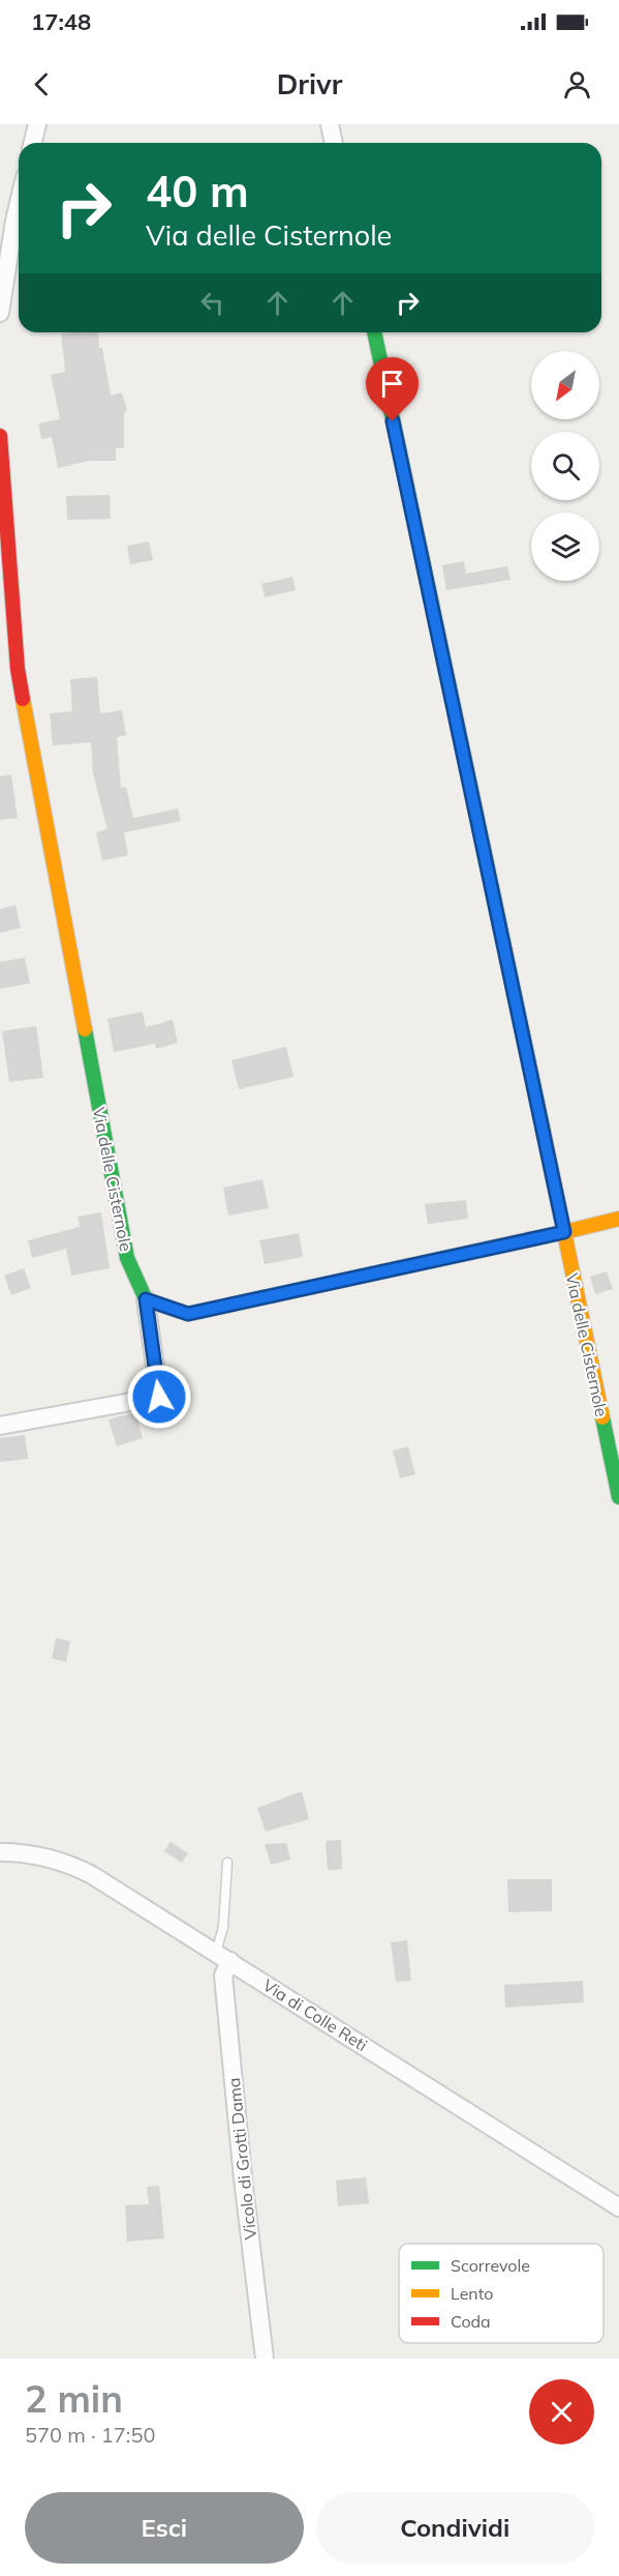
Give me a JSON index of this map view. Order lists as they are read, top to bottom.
{
  "streets": {
    "street": ["Via delle Cisternole", "Via di Colle Reti", "Vicolo di Grotti Dama"]
  },
  "crossings": [
    ["Via di Colle Reti", "Vicolo di Grotti Dama"]
  ],
  "legend": ["Scorrevole", "Lento", "Coda"],
  "north": "bottom left",
  "page": {
    "status": "17:48",
    "header": "Drivr",
    "turn": ["40 m", "Via delle Cisternole"],
    "heading": ["2 min", "570 m · 17:50"],
    "buttons": ["Esci", "Condividi"]
  }
}
